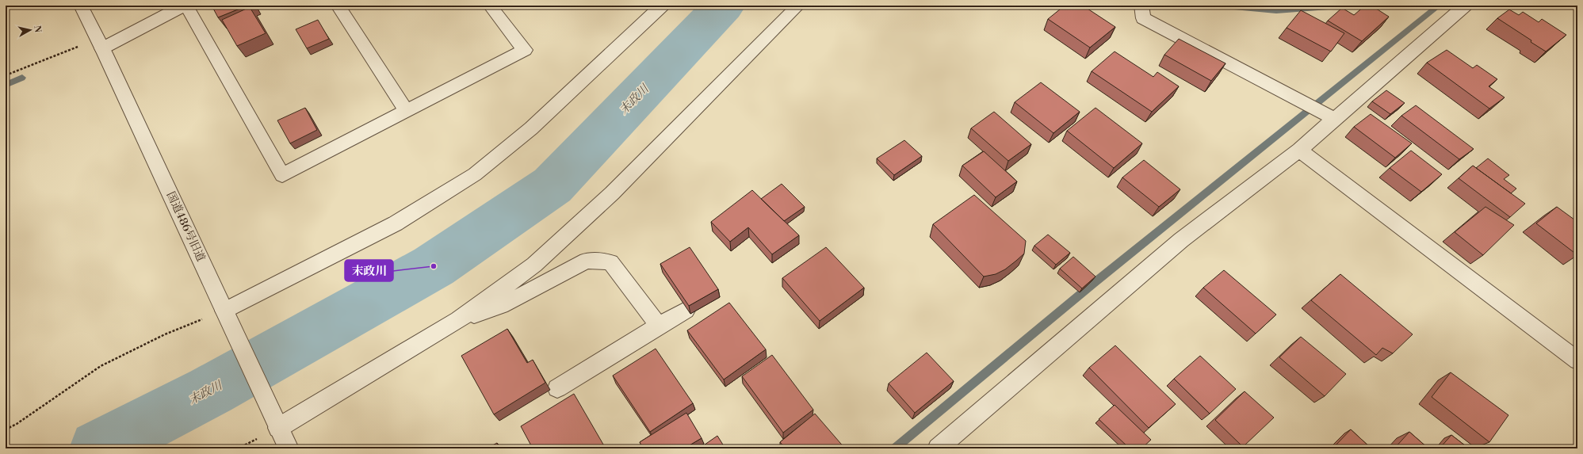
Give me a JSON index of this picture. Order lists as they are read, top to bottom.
{
  "streets": {
    "street": ["国道486号旧道"]
  },
  "water": ["末政川"],
  "places": ["末政川"],
  "north": "right"
}
